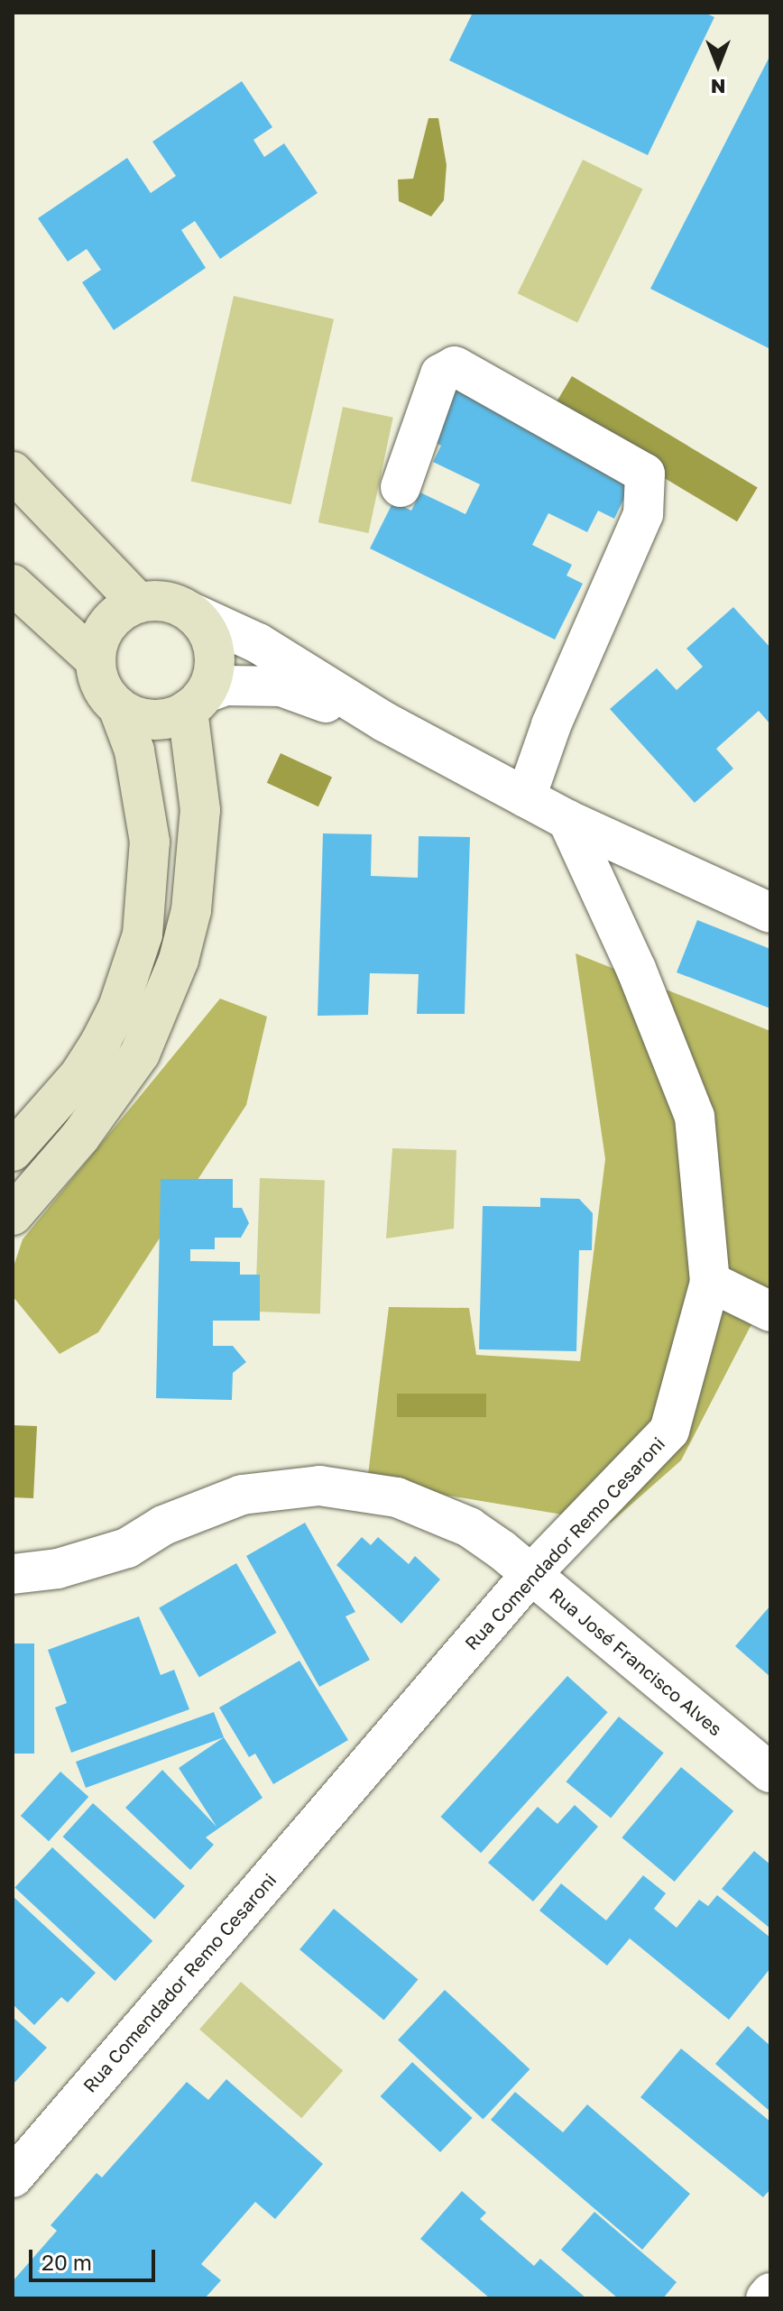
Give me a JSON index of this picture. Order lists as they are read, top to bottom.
{
  "streets": {
    "street": ["Rua Comendador Remo Cesaroni", "Rua José Francisco Alves"]
  },
  "crossings": [
    ["Rua Comendador Remo Cesaroni", "Rua José Francisco Alves"]
  ],
  "scale_bar": "20 m",
  "north": "bottom"
}
